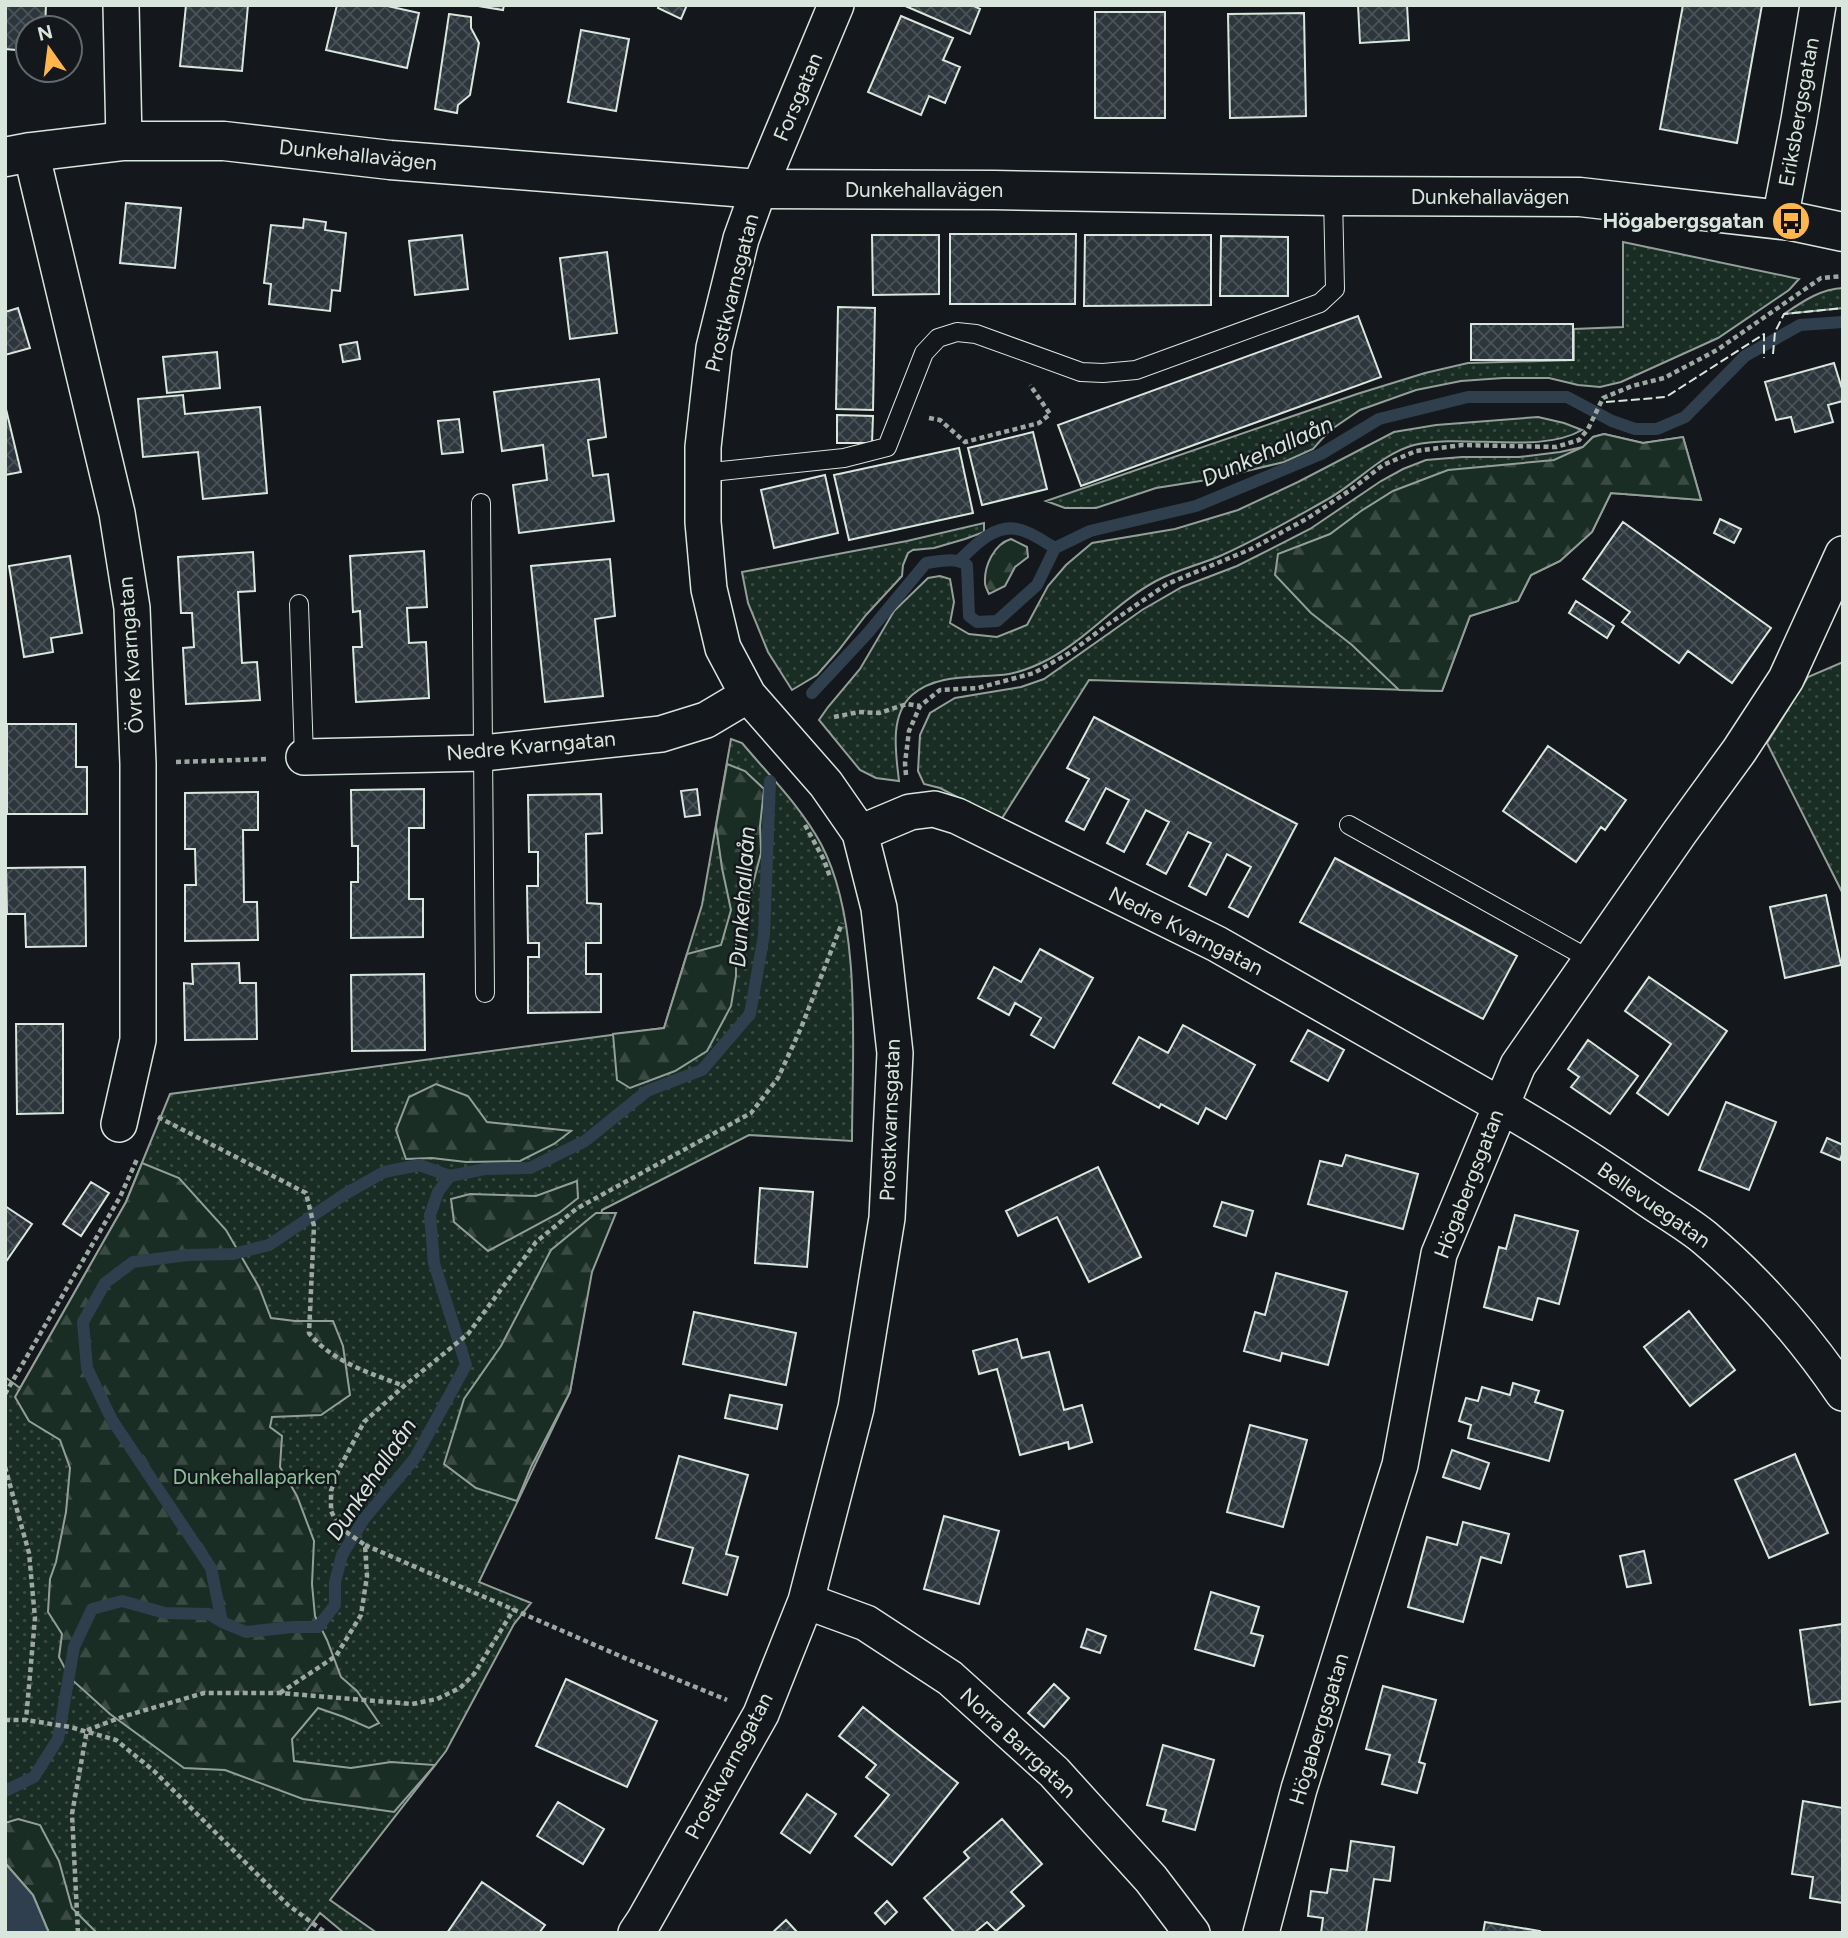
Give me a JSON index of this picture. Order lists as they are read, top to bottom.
{
  "streets": {
    "street": [
      "Forsgatan",
      "Eriksbergsgatan",
      "Dunkehallavägen",
      "Prostkvarnsgatan",
      "Övre Kvarngatan",
      "Nedre Kvarngatan",
      "Högabergsgatan",
      "Bellevuegatan",
      "Norra Barrgatan"
    ]
  },
  "crossings": [
    ["Forsgatan", "Dunkehallavägen"],
    ["Forsgatan", "Prostkvarnsgatan"],
    ["Eriksbergsgatan", "Dunkehallavägen"],
    ["Dunkehallavägen", "Prostkvarnsgatan"],
    ["Dunkehallavägen", "Övre Kvarngatan"],
    ["Prostkvarnsgatan", "Nedre Kvarngatan"],
    ["Prostkvarnsgatan", "Norra Barrgatan"],
    ["Nedre Kvarngatan", "Högabergsgatan"],
    ["Nedre Kvarngatan", "Bellevuegatan"],
    ["Högabergsgatan", "Bellevuegatan"]
  ],
  "water": ["Dunkehallaån"],
  "parks": ["Dunkehallaparken"],
  "places": {
    "bus stop": ["Högabergsgatan"]
  },
  "north": "top"
}
